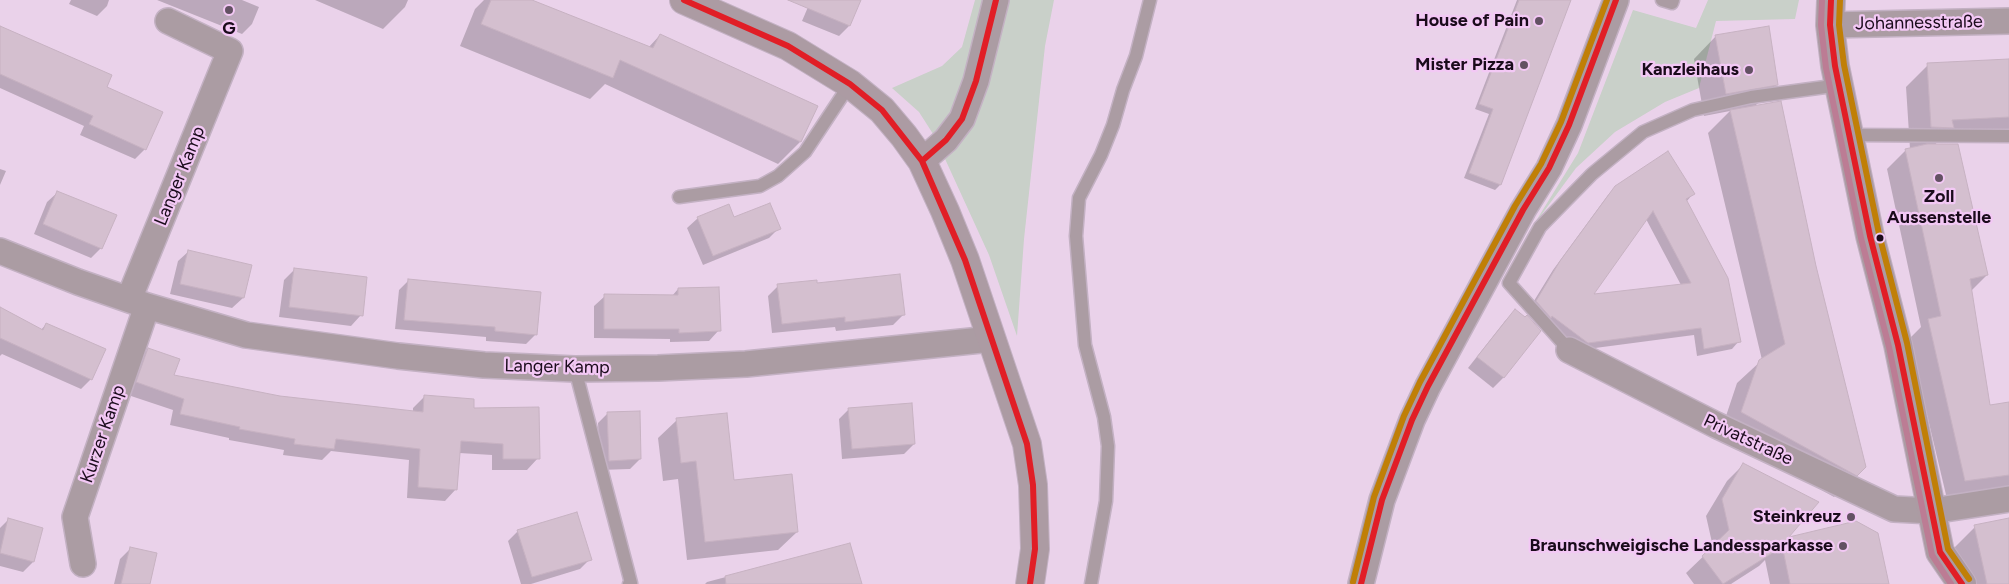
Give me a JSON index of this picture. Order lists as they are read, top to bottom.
{
  "streets": {
    "street": [
      "Johannesstraße",
      "Langer Kamp",
      "Kurzer Kamp",
      "Privatstraße"
    ]
  },
  "crossings": [
    ["Langer Kamp", "Kurzer Kamp"]
  ],
  "places": [
    "G",
    "House of Pain",
    "Mister Pizza",
    "Kanzleihaus",
    "Zoll Aussenstelle",
    "Steinkreuz",
    "Braunschweigische Landessparkasse"
  ]
}
